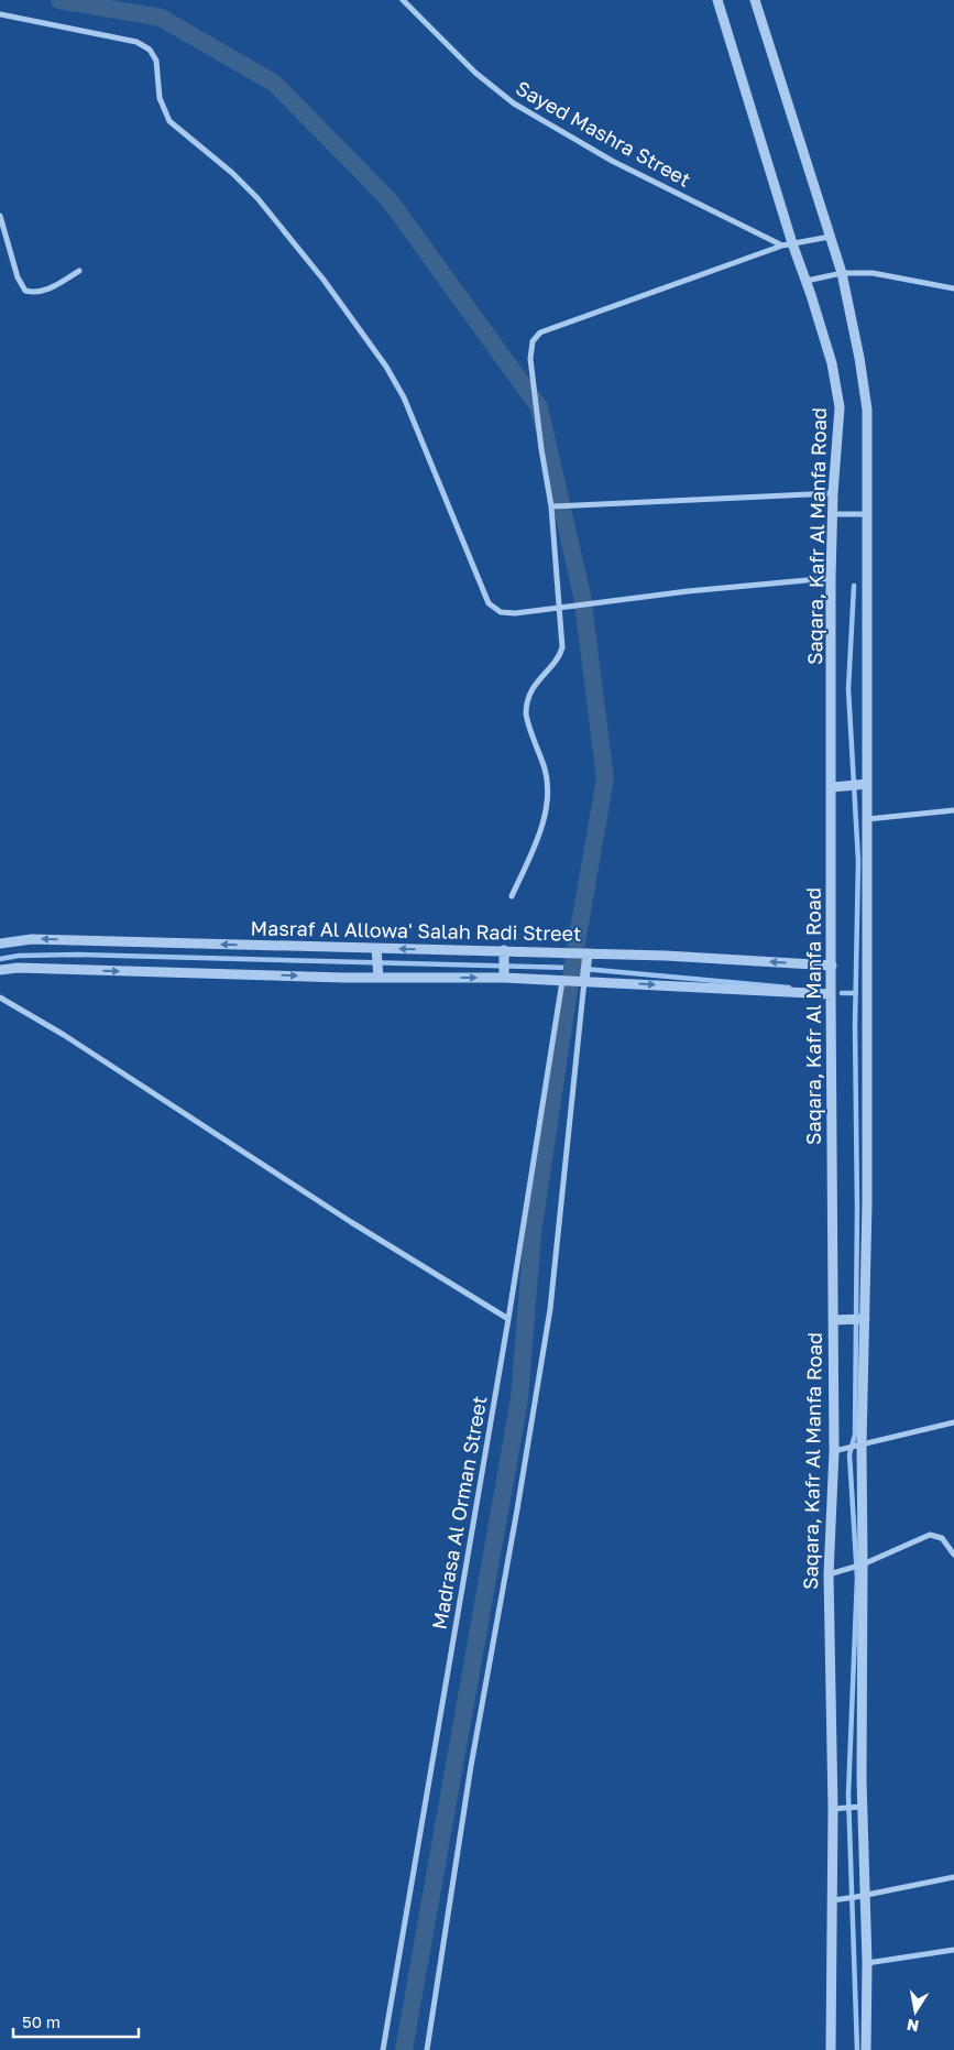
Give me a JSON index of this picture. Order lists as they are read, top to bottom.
{
  "streets": {
    "street": [
      "Sayed Mashra Street",
      "Saqara, Kafr Al Manfa Road",
      "Masraf Al Allowa' Salah Radi Street",
      "Madrasa Al Orman Street"
    ]
  },
  "crossings": [
    ["Saqara, Kafr Al Manfa Road", "Masraf Al Allowa' Salah Radi Street"]
  ],
  "scale_bar": "50 m",
  "north": "bottom"
}
